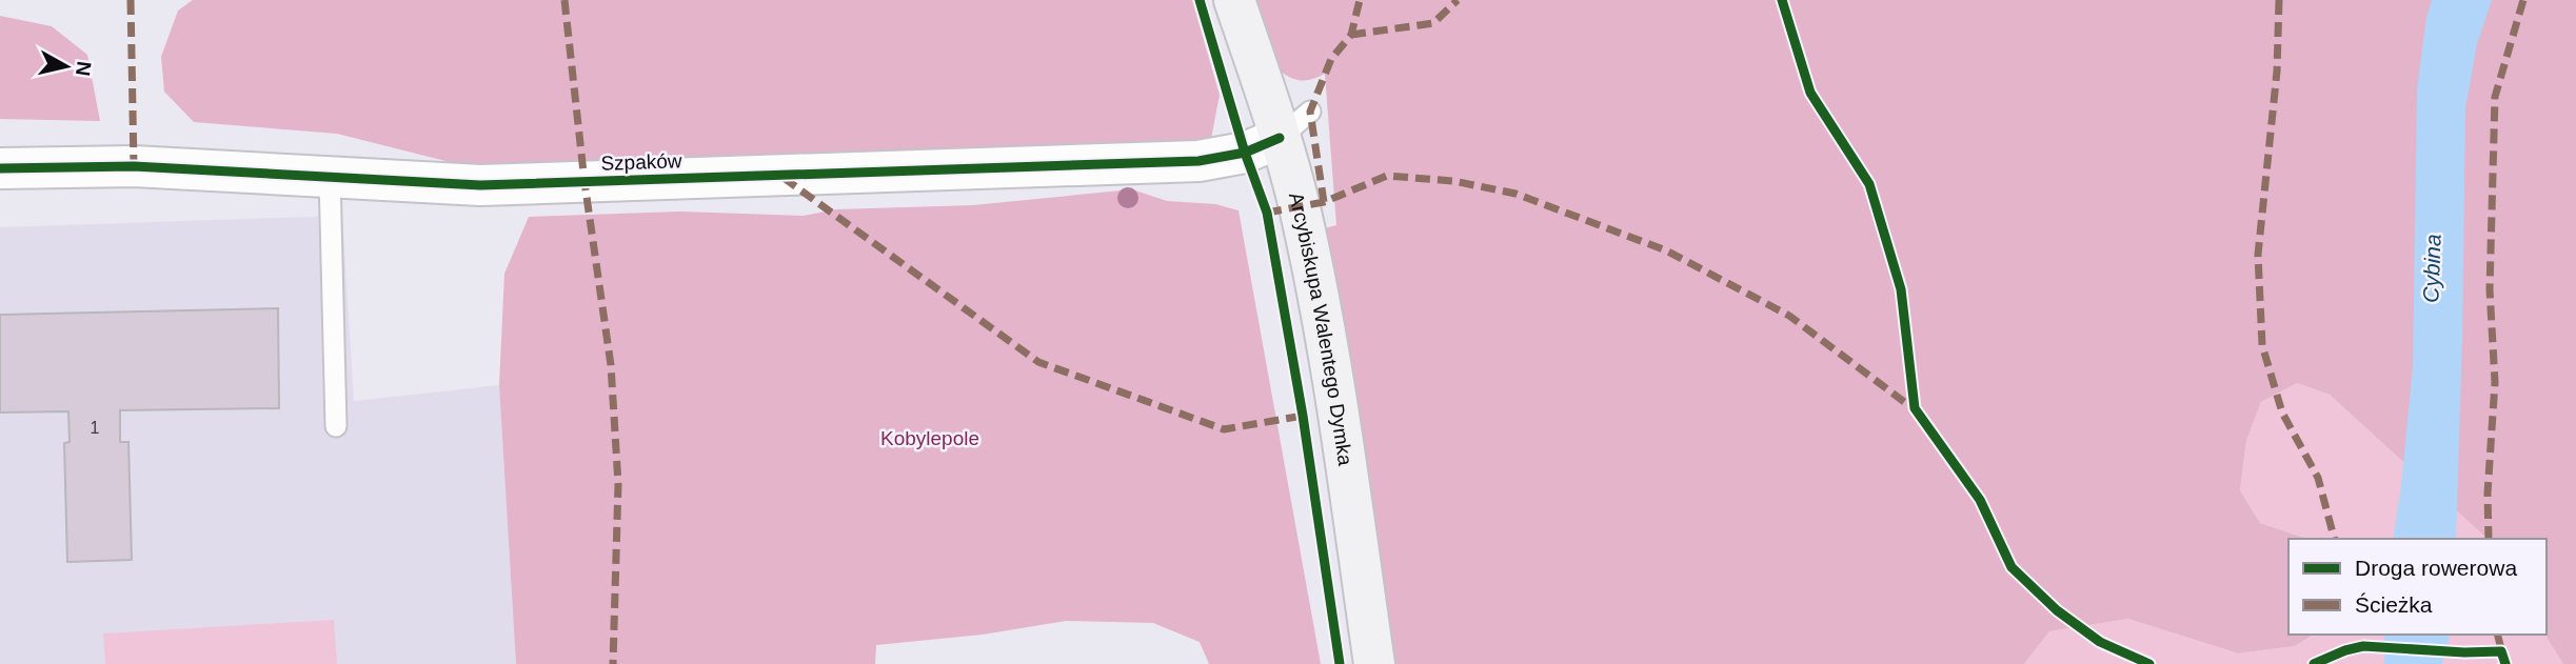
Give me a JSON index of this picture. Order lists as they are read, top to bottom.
{
  "streets": {
    "street": ["Szpaków", "Arcybiskupa Walentego Dymka"]
  },
  "crossings": [
    ["Szpaków", "Arcybiskupa Walentego Dymka"]
  ],
  "water": ["Cybina"],
  "parks": ["Kobylepole"],
  "house_numbers": ["1"],
  "legend": ["Droga rowerowa", "Ścieżka"],
  "north": "right"
}
